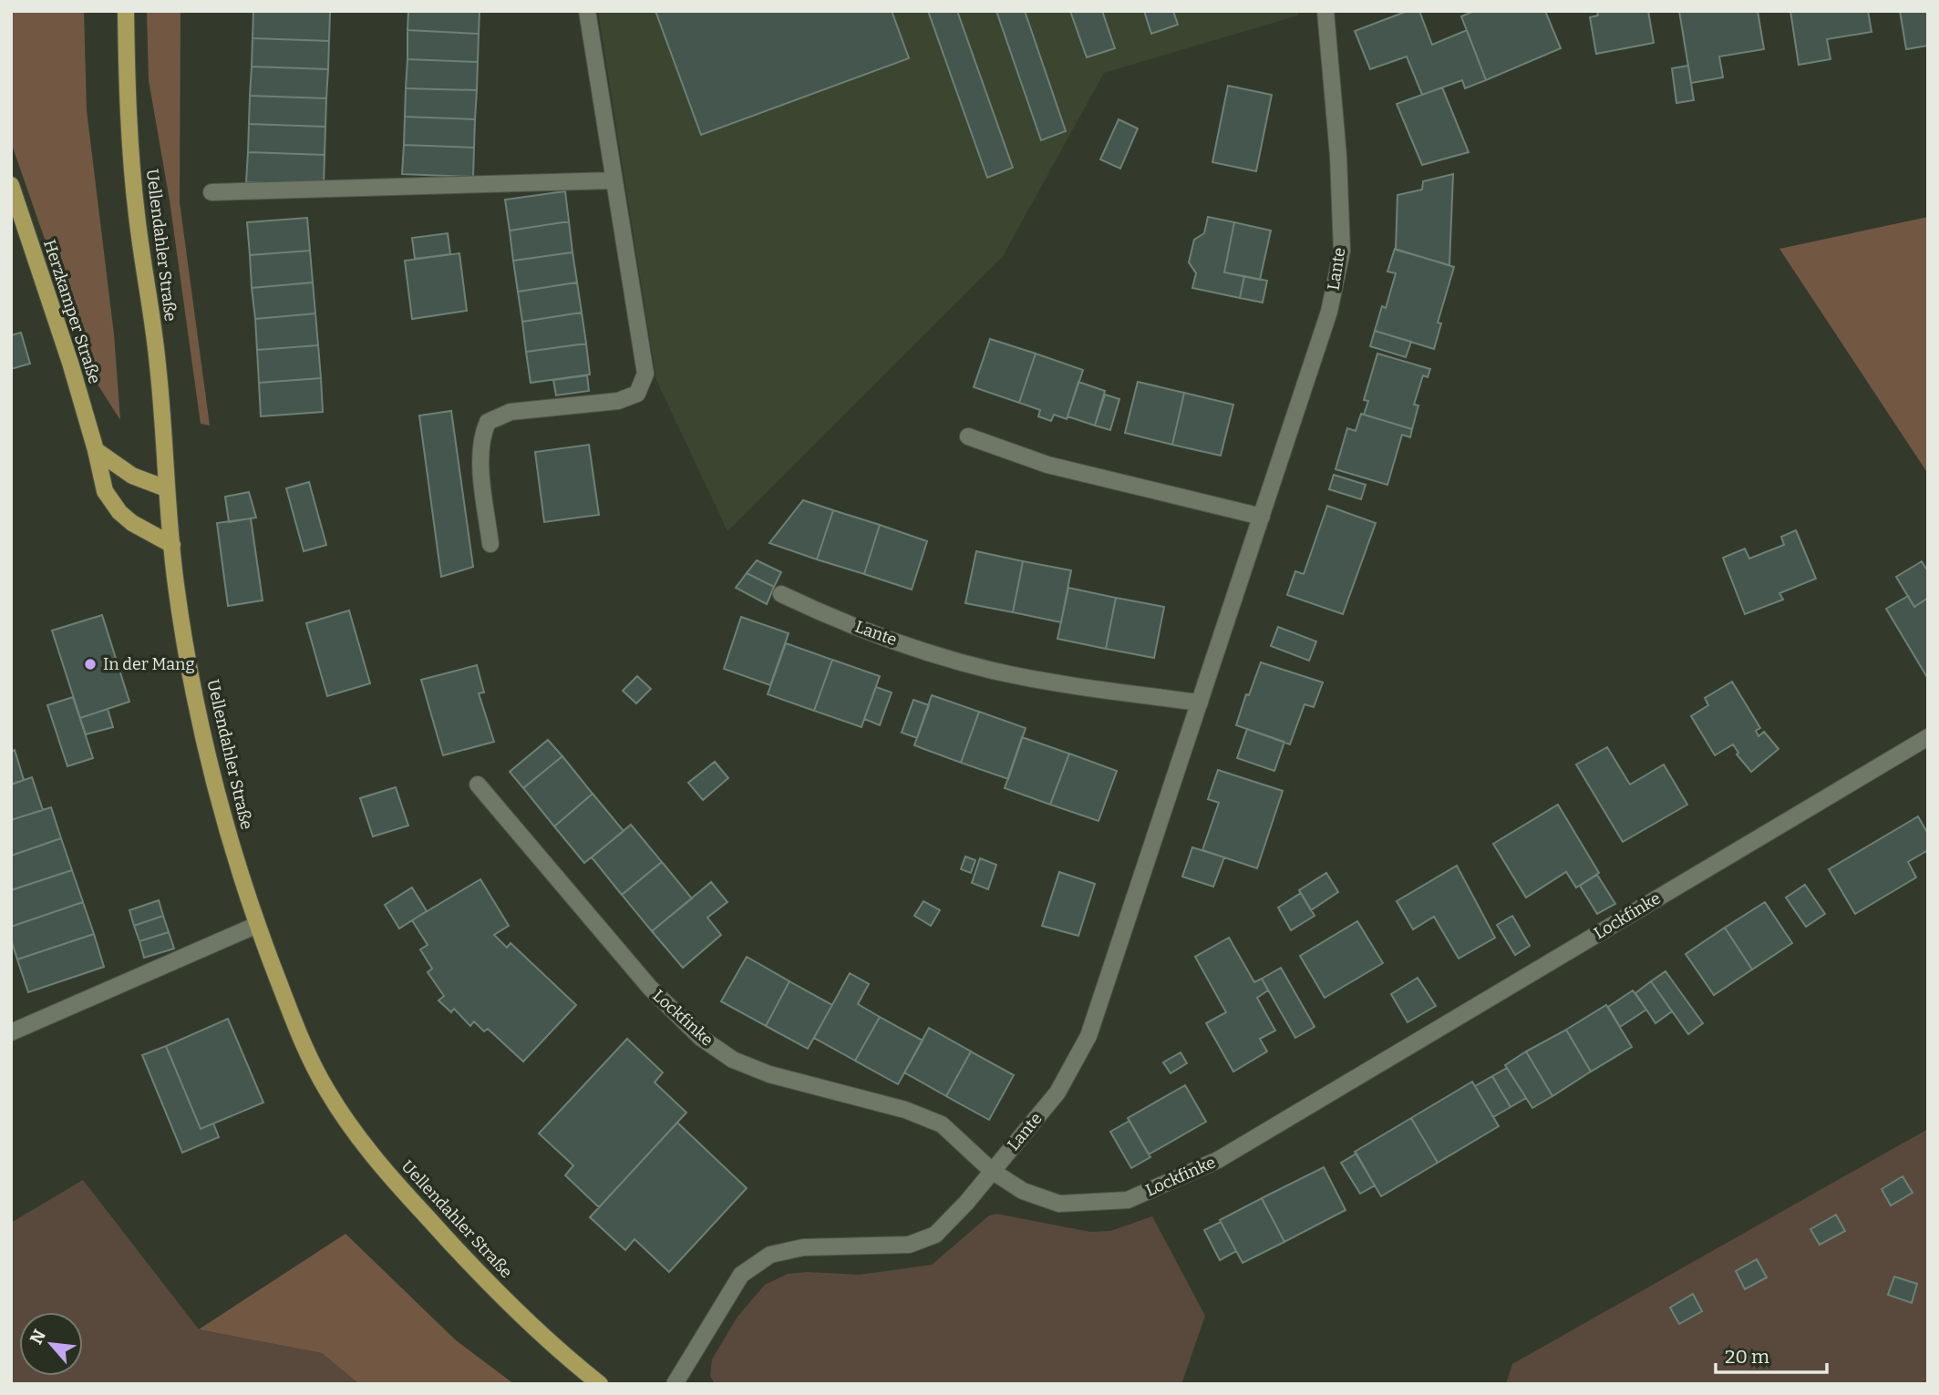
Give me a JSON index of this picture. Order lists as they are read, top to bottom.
{
  "streets": {
    "main road": ["Uellendahler Straße", "Herzkamper Straße"],
    "street": ["Lante", "Lockfinke"]
  },
  "crossings": [
    ["Uellendahler Straße", "Herzkamper Straße"],
    ["Lante", "Lockfinke"]
  ],
  "places": ["In der Mang"],
  "scale_bar": "20 m",
  "north": "top left"
}
